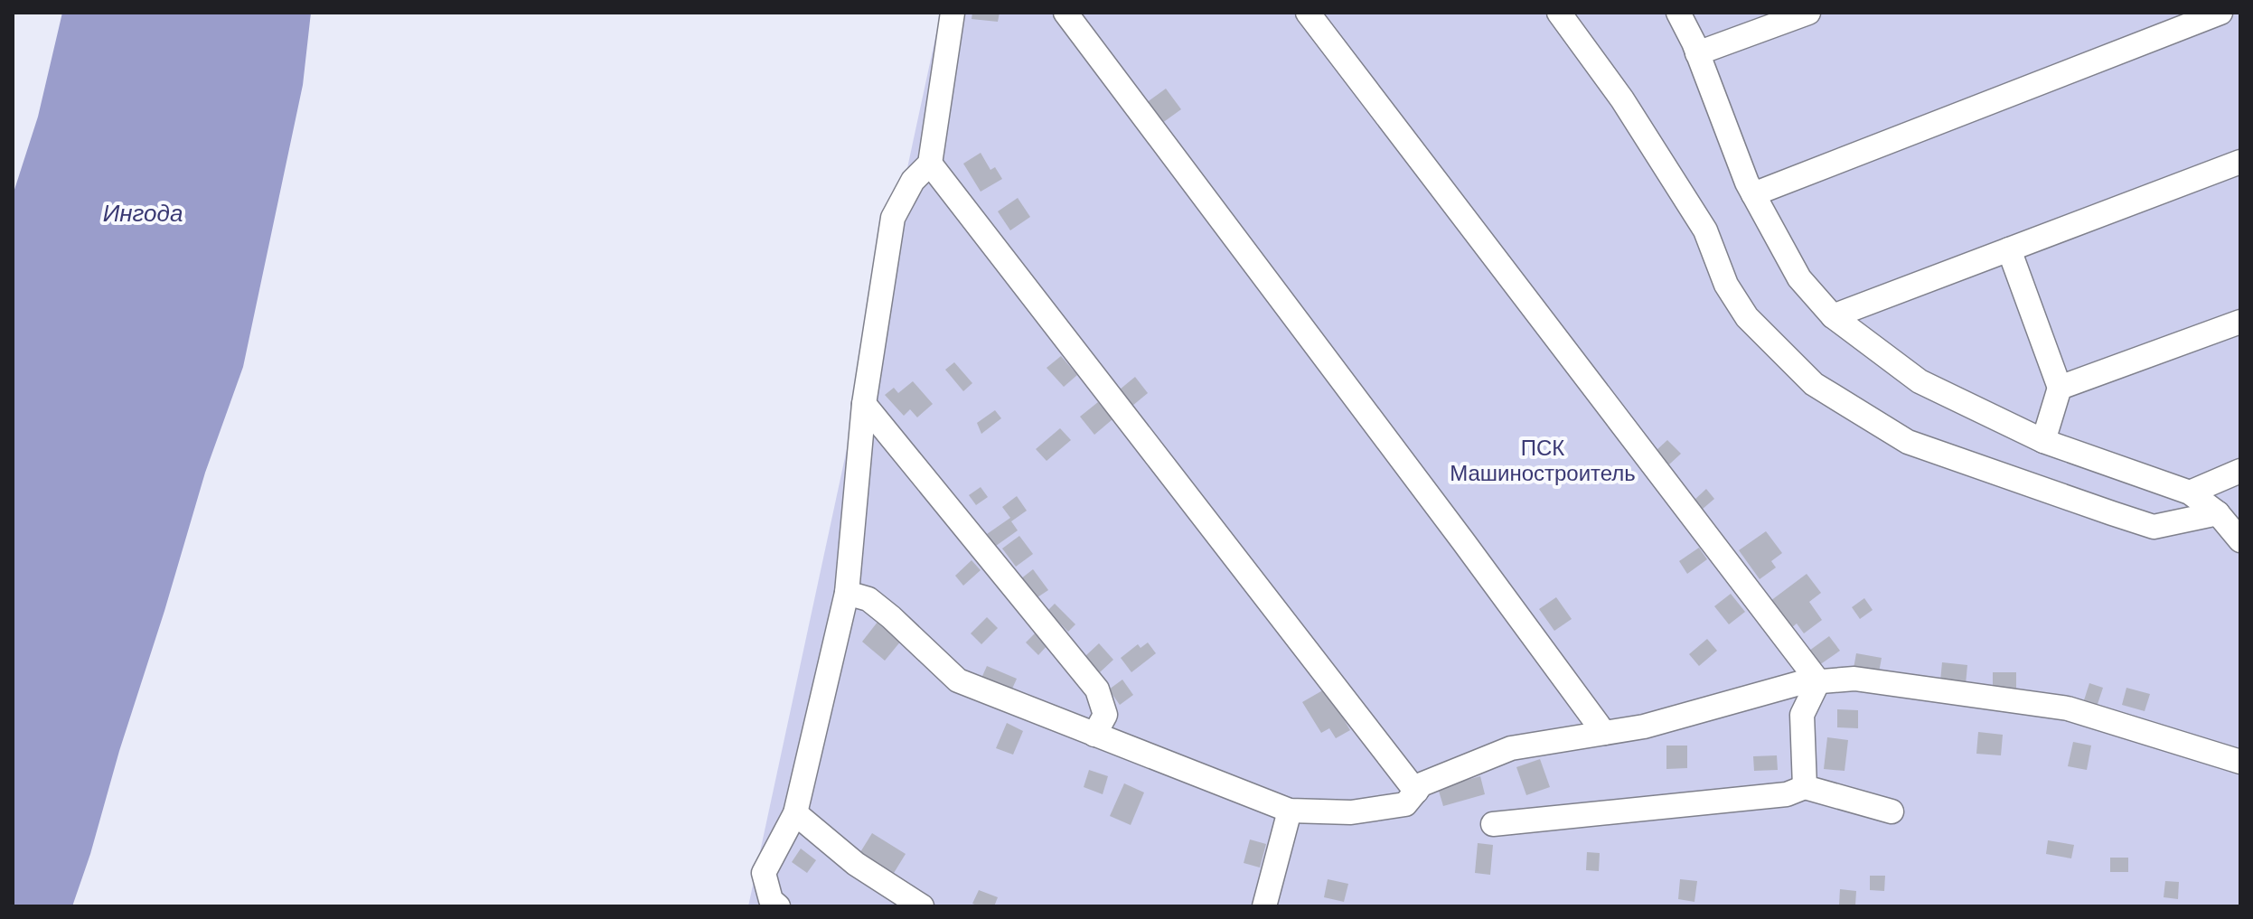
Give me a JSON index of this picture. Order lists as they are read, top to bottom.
{
  "water": ["Ингода"],
  "parks": ["ПСК Машиностроитель"]
}
